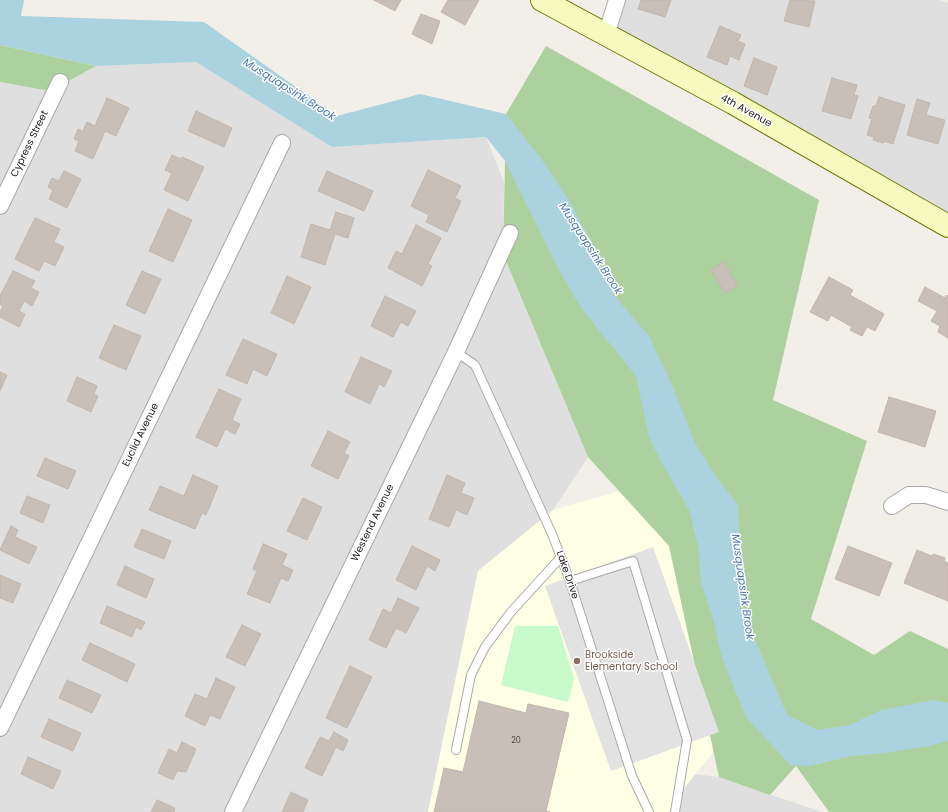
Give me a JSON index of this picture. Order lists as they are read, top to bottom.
{
  "streets": {
    "main road": ["4th Avenue"],
    "street": ["Cypress Street", "Euclid Avenue", "Westend Avenue"],
    "lane": ["Lake Drive"]
  },
  "crossings": [
    ["Westend Avenue", "Lake Drive"]
  ],
  "water": ["Musquapsink Brook"],
  "places": ["Brookside Elementary School"],
  "house_numbers": ["20"]
}
